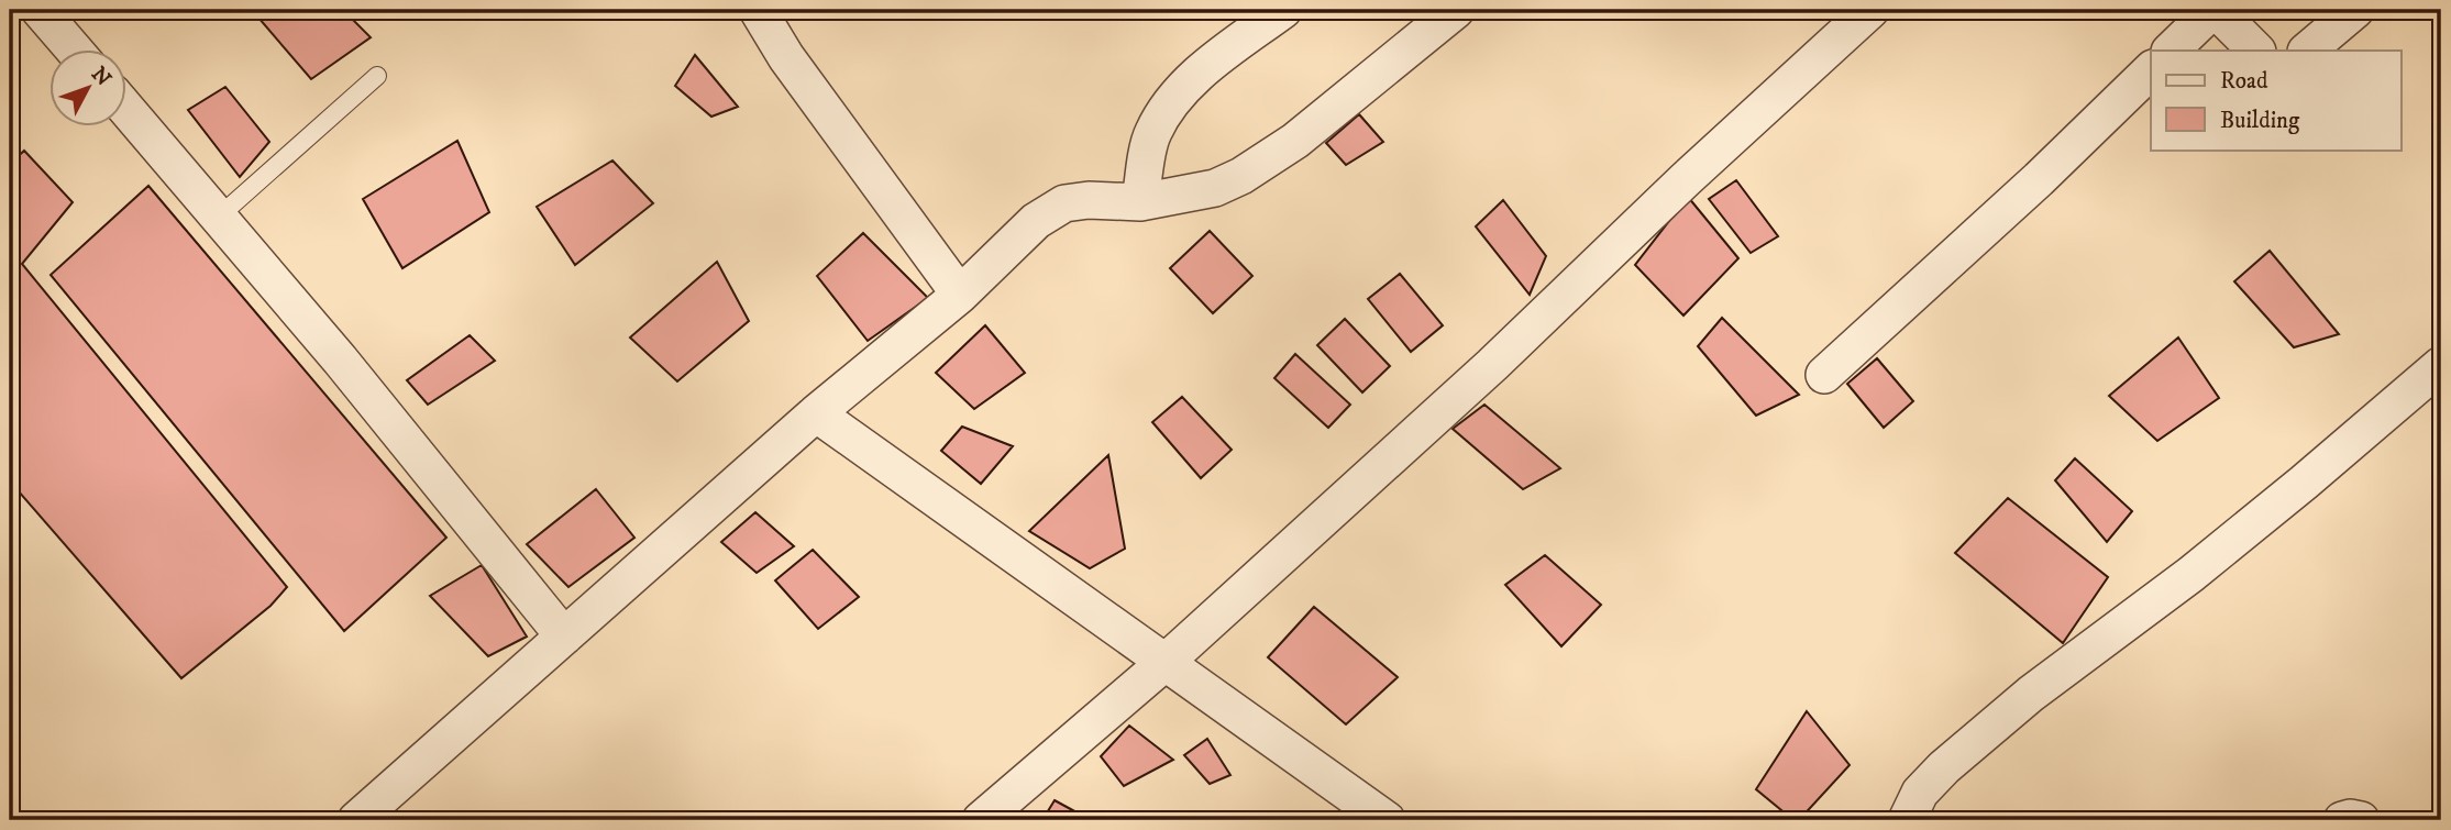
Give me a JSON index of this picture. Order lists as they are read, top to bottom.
{
  "legend": ["Road", "Building"],
  "north": "top right"
}
